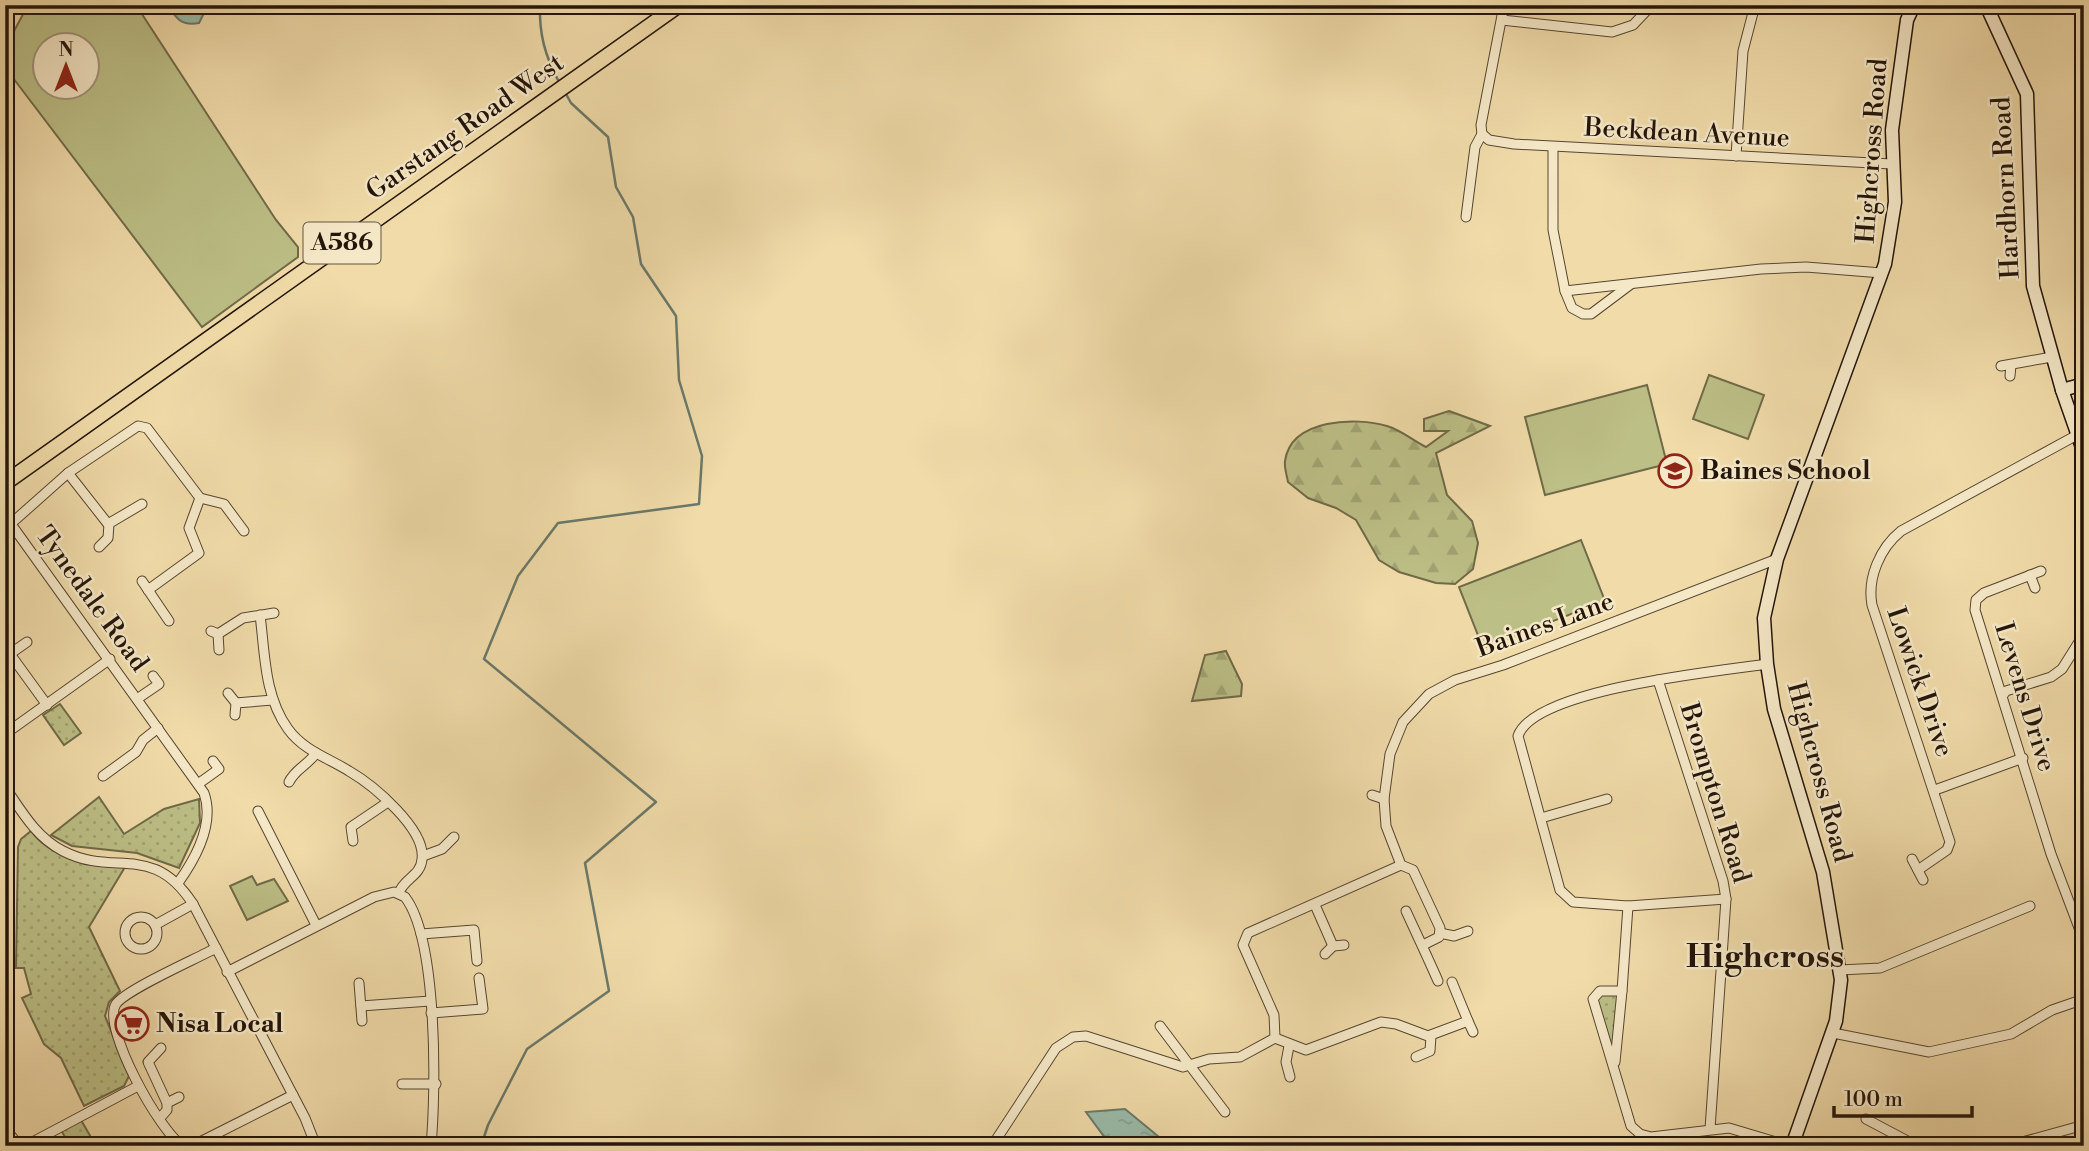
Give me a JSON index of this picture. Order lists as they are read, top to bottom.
{
  "streets": {
    "main road": ["Garstang Road West", "A586"],
    "street": [
      "Beckdean Avenue",
      "Highcross Road",
      "Hardhorn Road",
      "Tynedale Road",
      "Baines Lane",
      "Lowick Drive",
      "Levens Drive",
      "Brompton Road"
    ]
  },
  "crossings": [
    ["Beckdean Avenue", "Highcross Road"],
    ["Highcross Road", "Baines Lane"],
    ["Hardhorn Road", "Lowick Drive"]
  ],
  "districts": ["Highcross"],
  "places": {
    "school or university": ["Baines School"],
    "supermarket": ["Nisa Local"]
  },
  "scale_bar": "100 m",
  "north": "top"
}
